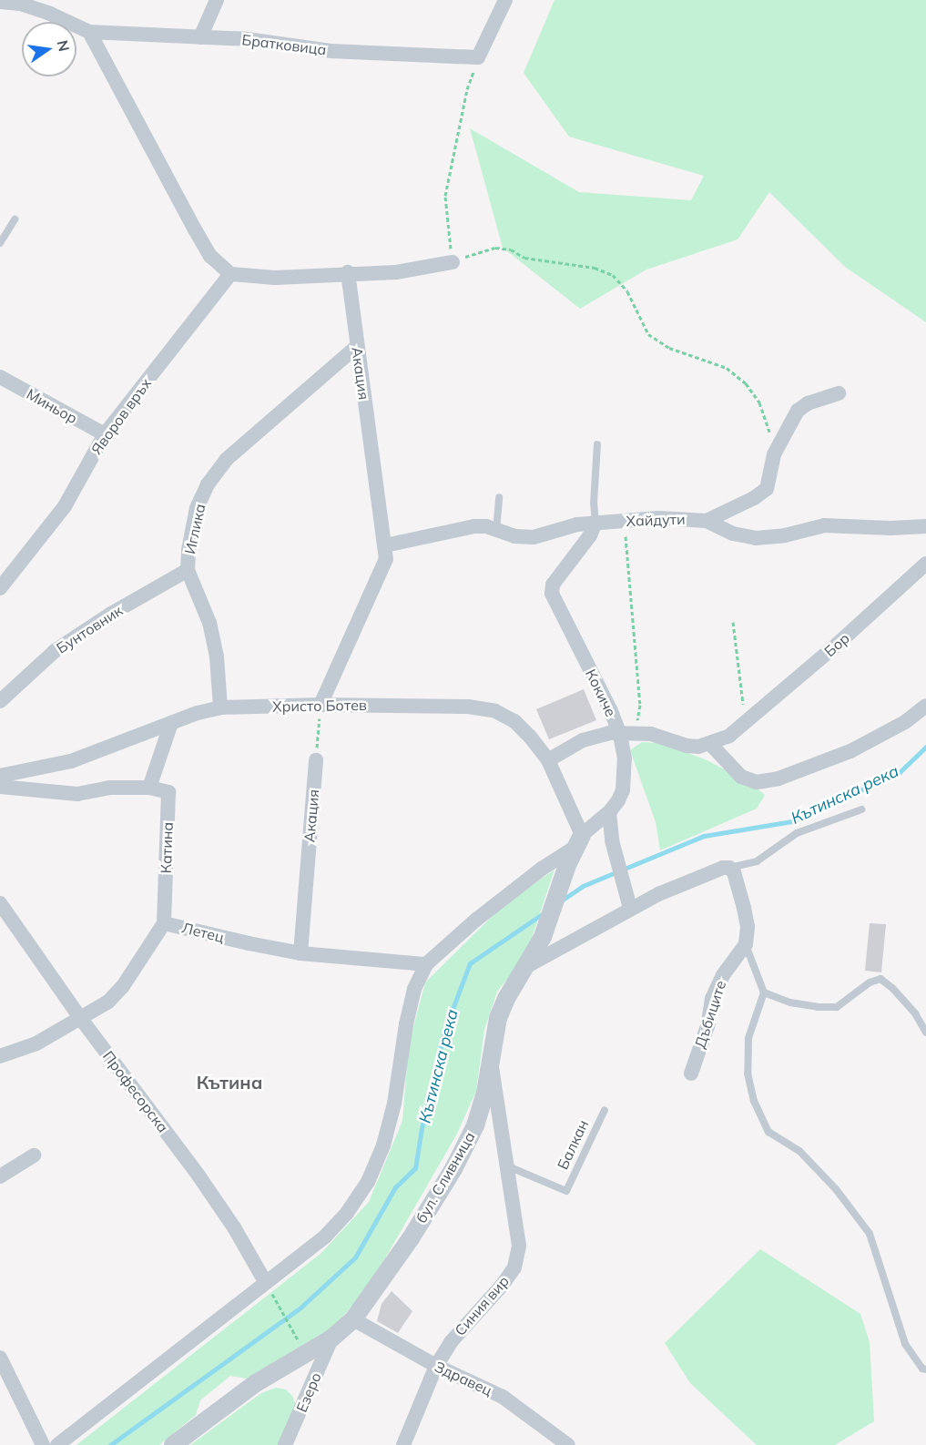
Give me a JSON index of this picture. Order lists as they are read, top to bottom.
{
  "streets": {
    "street": [
      "Братковица",
      "Акация",
      "Миньор",
      "Яворов връх",
      "Хайдути",
      "Иглика",
      "Бунтовник",
      "Бор",
      "Кокиче",
      "Христо Ботев",
      "Катина",
      "Летец",
      "Дъбиците",
      "Професорска",
      "бул. Сливница",
      "Синия вир",
      "Здравец",
      "Езеро"
    ],
    "lane": ["Балкан"]
  },
  "crossings": [
    ["Акация", "Хайдути"],
    ["Акация", "Иглика"],
    ["Акация", "Христо Ботев"],
    ["Акация", "Летец"],
    ["Миньор", "Яворов връх"],
    ["Хайдути", "Кокиче"],
    ["Иглика", "Бунтовник"],
    ["Иглика", "Христо Ботев"],
    ["Бор", "Кокиче"],
    ["Бор", "Христо Ботев"],
    ["Катина", "Летец"],
    ["Летец", "Професорска"],
    ["Балкан", "Синия вир"],
    ["бул. Сливница", "Синия вир"],
    ["бул. Сливница", "Здравец"],
    ["бул. Сливница", "Езеро"],
    ["Синия вир", "Здравец"]
  ],
  "districts": ["Кътина"],
  "water": ["Кътинска река"],
  "north": "right"
}
